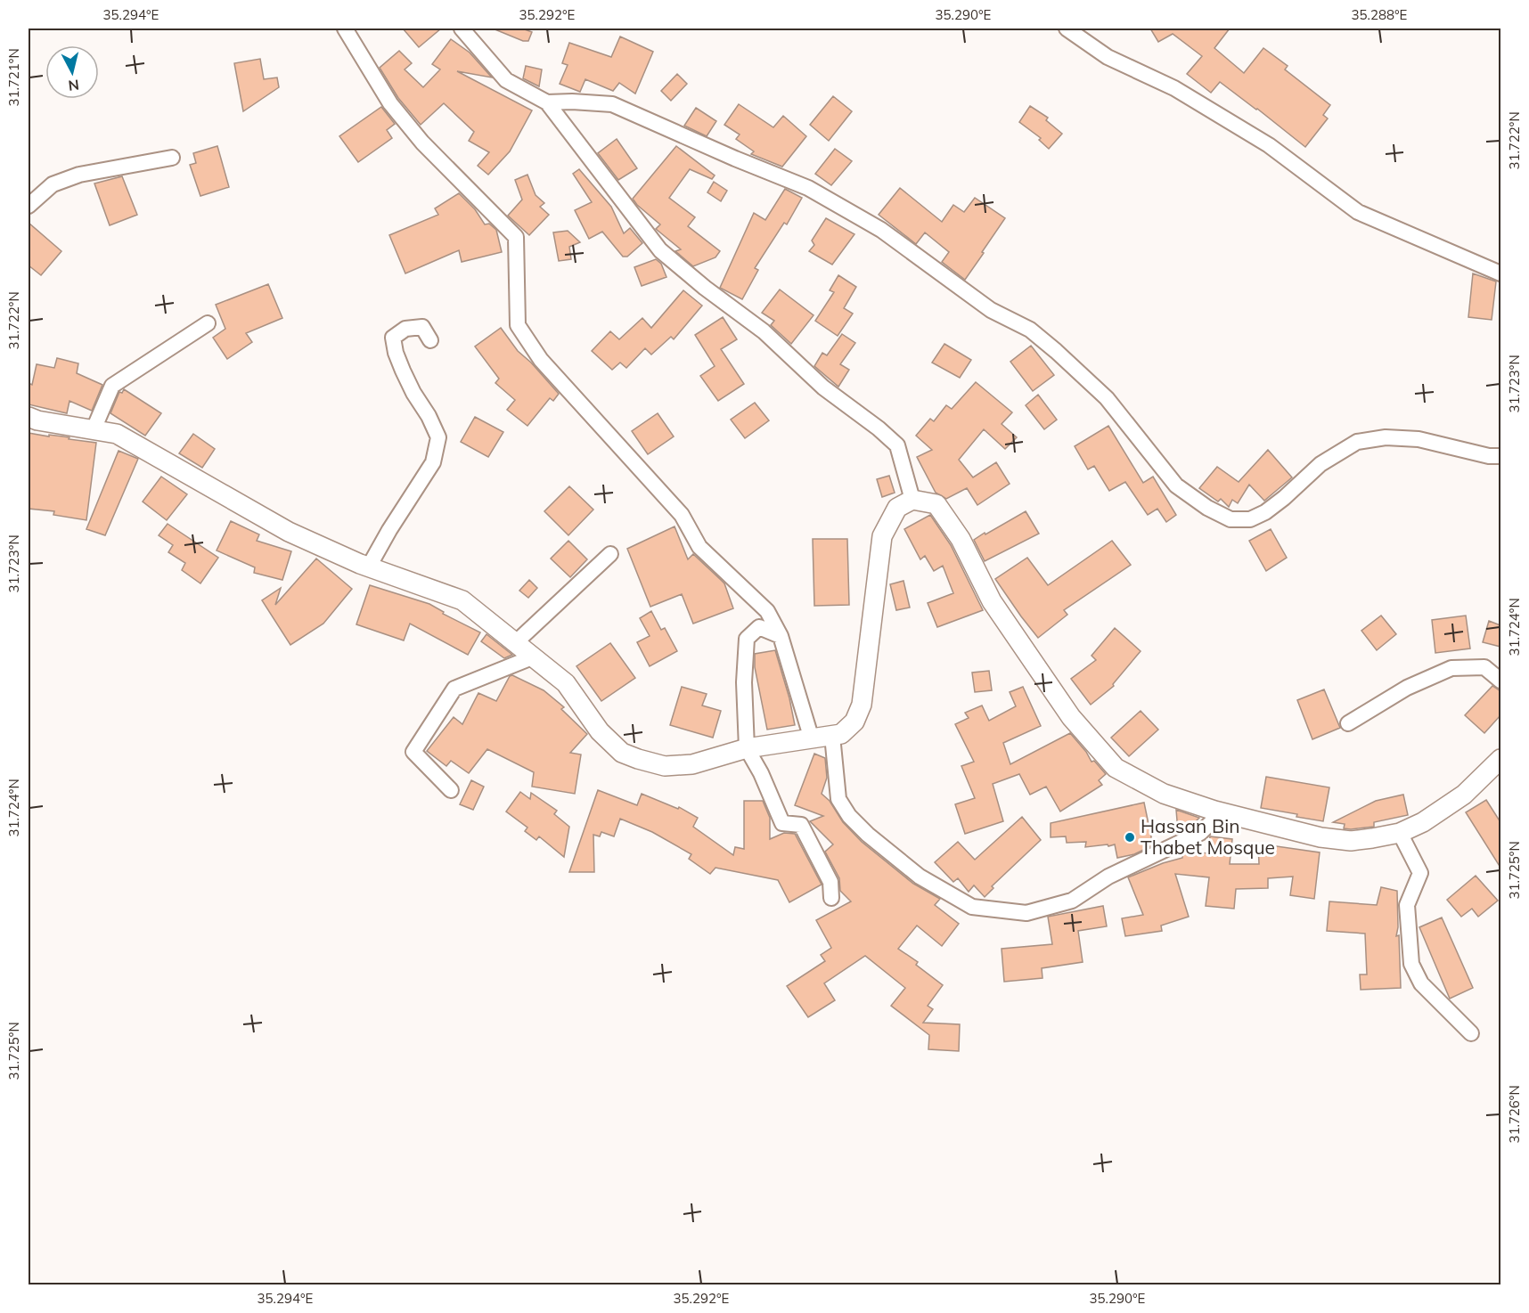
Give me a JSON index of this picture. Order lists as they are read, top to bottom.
{
  "places": ["Hassan Bin Thabet Mosque"],
  "north": "bottom",
  "coordinates": [
    "35.294°E",
    "35.292°E",
    "35.290°E",
    "35.288°E",
    "31.721°N",
    "31.722°N",
    "31.723°N",
    "31.724°N",
    "31.725°N",
    "31.726°N"
  ]
}
